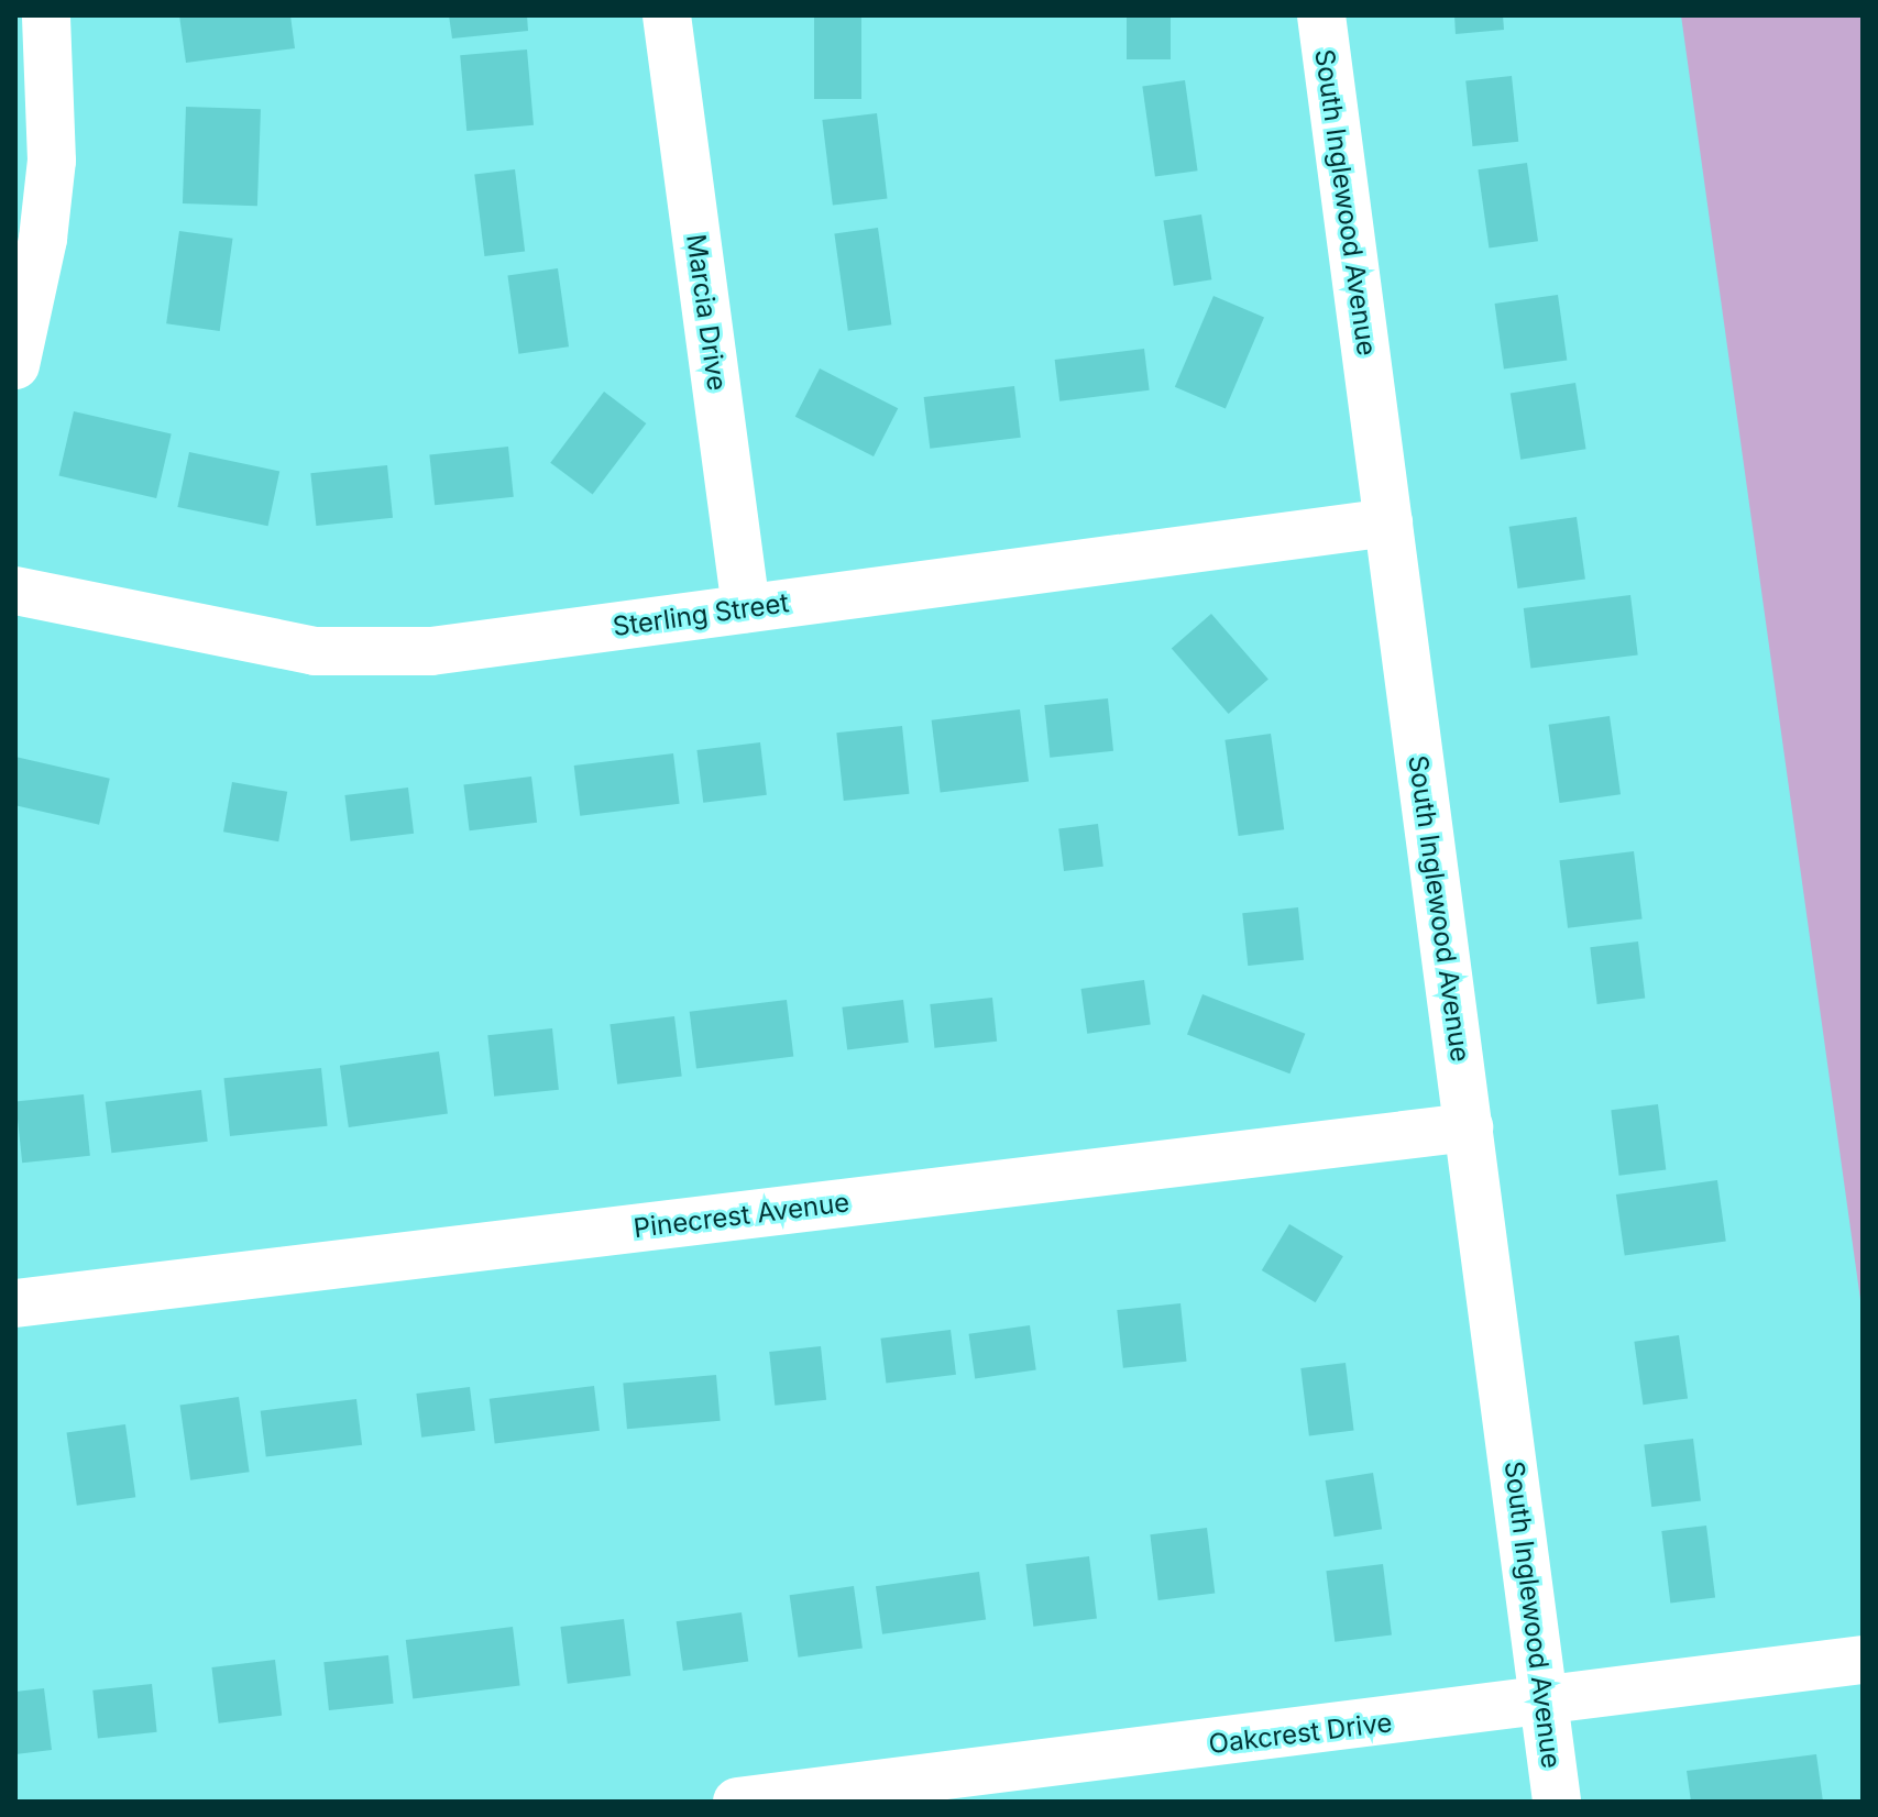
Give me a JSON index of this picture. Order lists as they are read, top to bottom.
{
  "streets": {
    "street": [
      "South Inglewood Avenue",
      "Marcia Drive",
      "Sterling Street",
      "Pinecrest Avenue",
      "Oakcrest Drive"
    ]
  },
  "crossings": [
    ["South Inglewood Avenue", "Sterling Street"],
    ["South Inglewood Avenue", "Pinecrest Avenue"],
    ["South Inglewood Avenue", "Oakcrest Drive"],
    ["Marcia Drive", "Sterling Street"]
  ]
}
